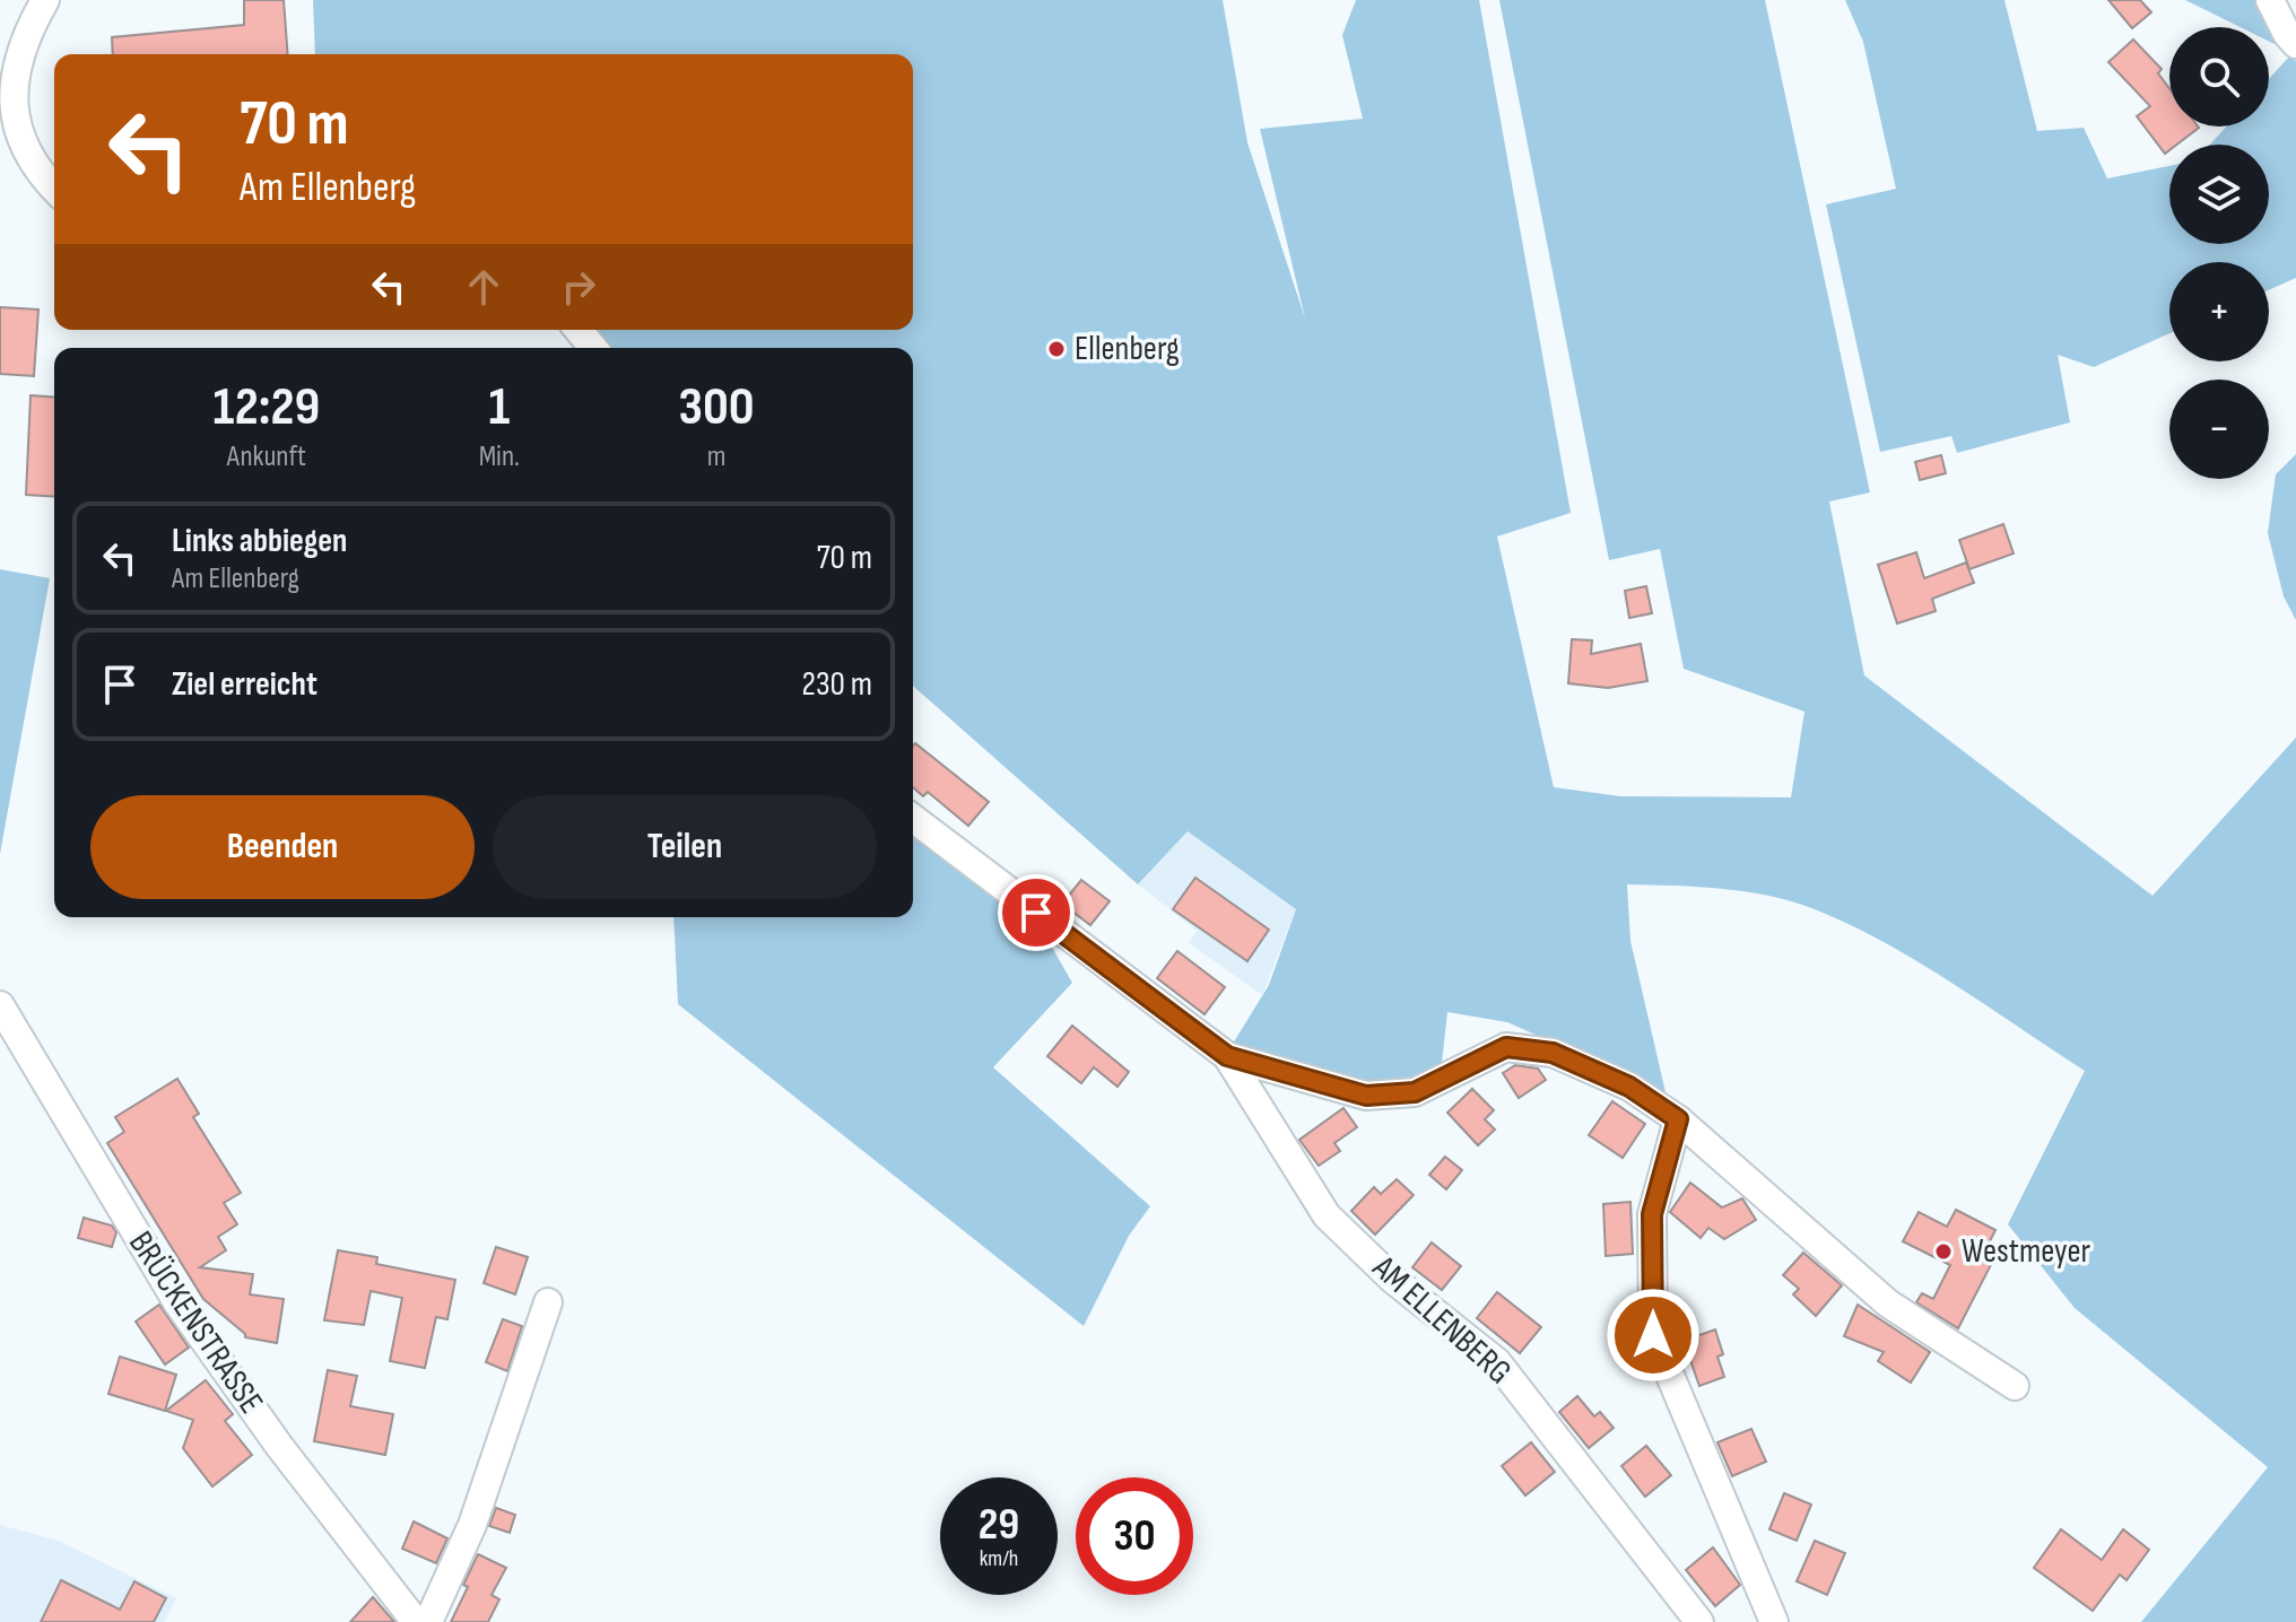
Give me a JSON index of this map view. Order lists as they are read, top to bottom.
{
  "streets": {
    "street": ["AM ELLENBERG", "BRÜCKENSTRASSE"]
  },
  "places": ["Ellenberg", "Westmeyer"],
  "page": {
    "map_buttons": ["+", "−"],
    "turn": ["70 m", "Am Ellenberg"],
    "eta": [
      "12:29",
      "Ankunft",
      "1",
      "Min.",
      "300",
      "m"
    ],
    "list": [
      {
        "name": "Links abbiegen",
        "note": "Am Ellenberg",
        "value": "70 m"
      },
      {
        "name": "Ziel erreicht",
        "value": "230 m"
      }
    ],
    "buttons": ["Beenden", "Teilen"],
    "speed": "29 km/h",
    "limit": "30"
  }
}
